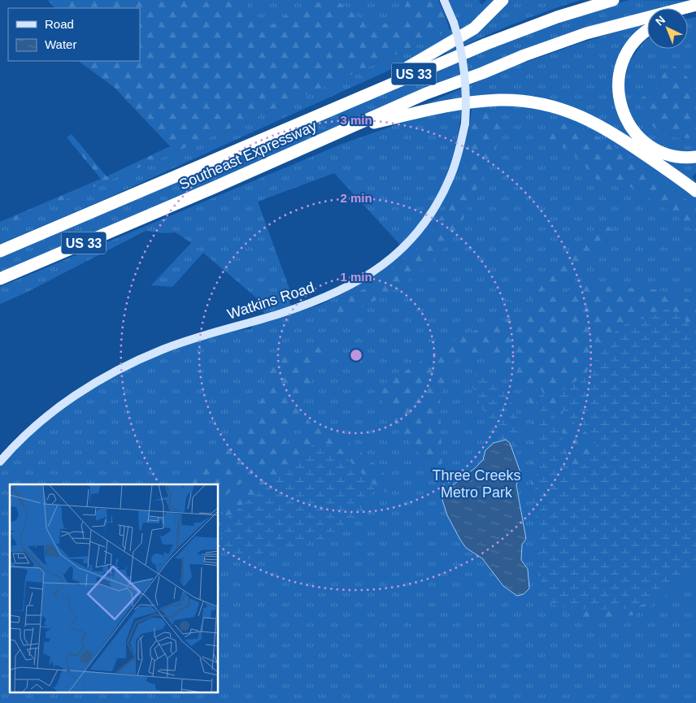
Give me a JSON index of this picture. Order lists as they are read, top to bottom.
{
  "streets": {
    "highway": ["US 33", "Southeast Expressway"],
    "street": ["Watkins Road"]
  },
  "parks": ["Three Creeks Metro Park"],
  "legend": ["Road", "Water"],
  "north": "top left",
  "rings": ["3 min", "2 min", "1 min"]
}
